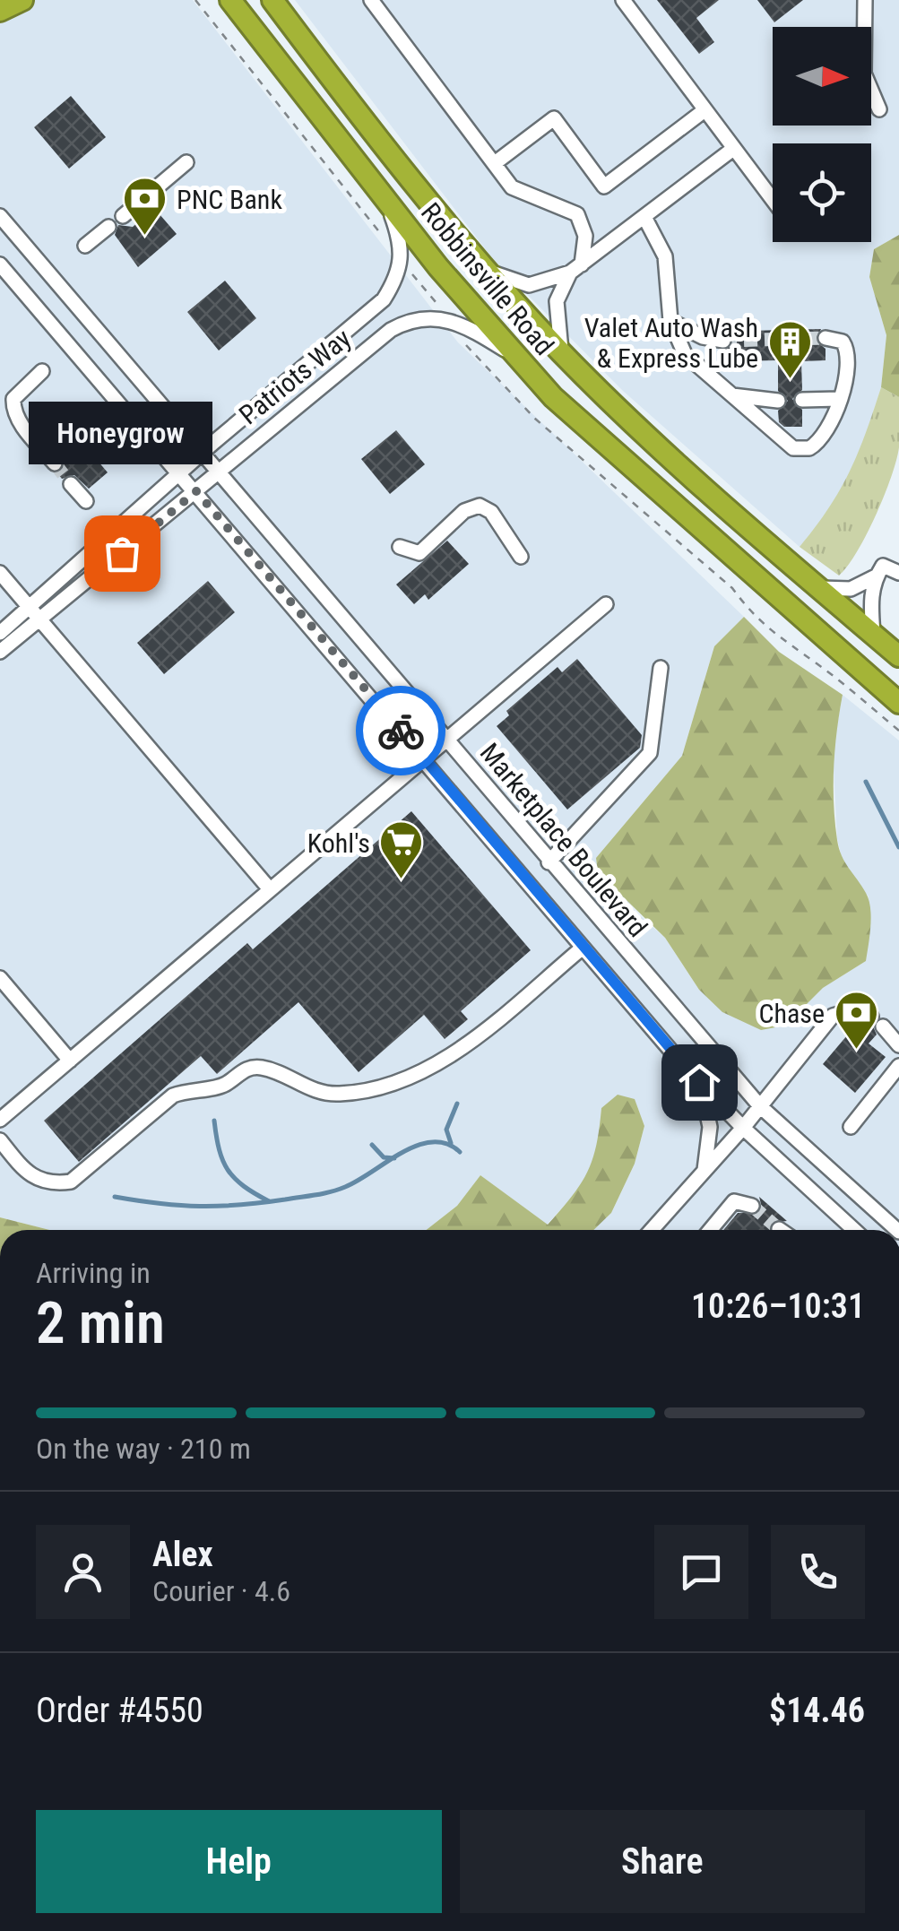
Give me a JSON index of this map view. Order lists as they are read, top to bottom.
{
  "streets": {
    "highway": ["Robbinsville Road"],
    "street": ["Patriots Way", "Marketplace Boulevard"]
  },
  "crossings": [
    ["Robbinsville Road", "Patriots Way"],
    ["Patriots Way", "Marketplace Boulevard"]
  ],
  "places": {
    "bank": ["PNC Bank", "Chase"],
    "building": ["Valet Auto Wash & Express Lube"],
    "other": ["Honeygrow"],
    "supermarket": ["Kohl's"]
  },
  "north": "right",
  "page": {
    "bubble": "Honeygrow",
    "heading": ["2 min", "Arriving in", "10:26–10:31"],
    "panel": [
      "Alex",
      "Courier · 4.6",
      "Order #4550",
      "$14.46"
    ],
    "bar": "On the way · 210 m",
    "buttons": ["Help", "Share"]
  }
}
